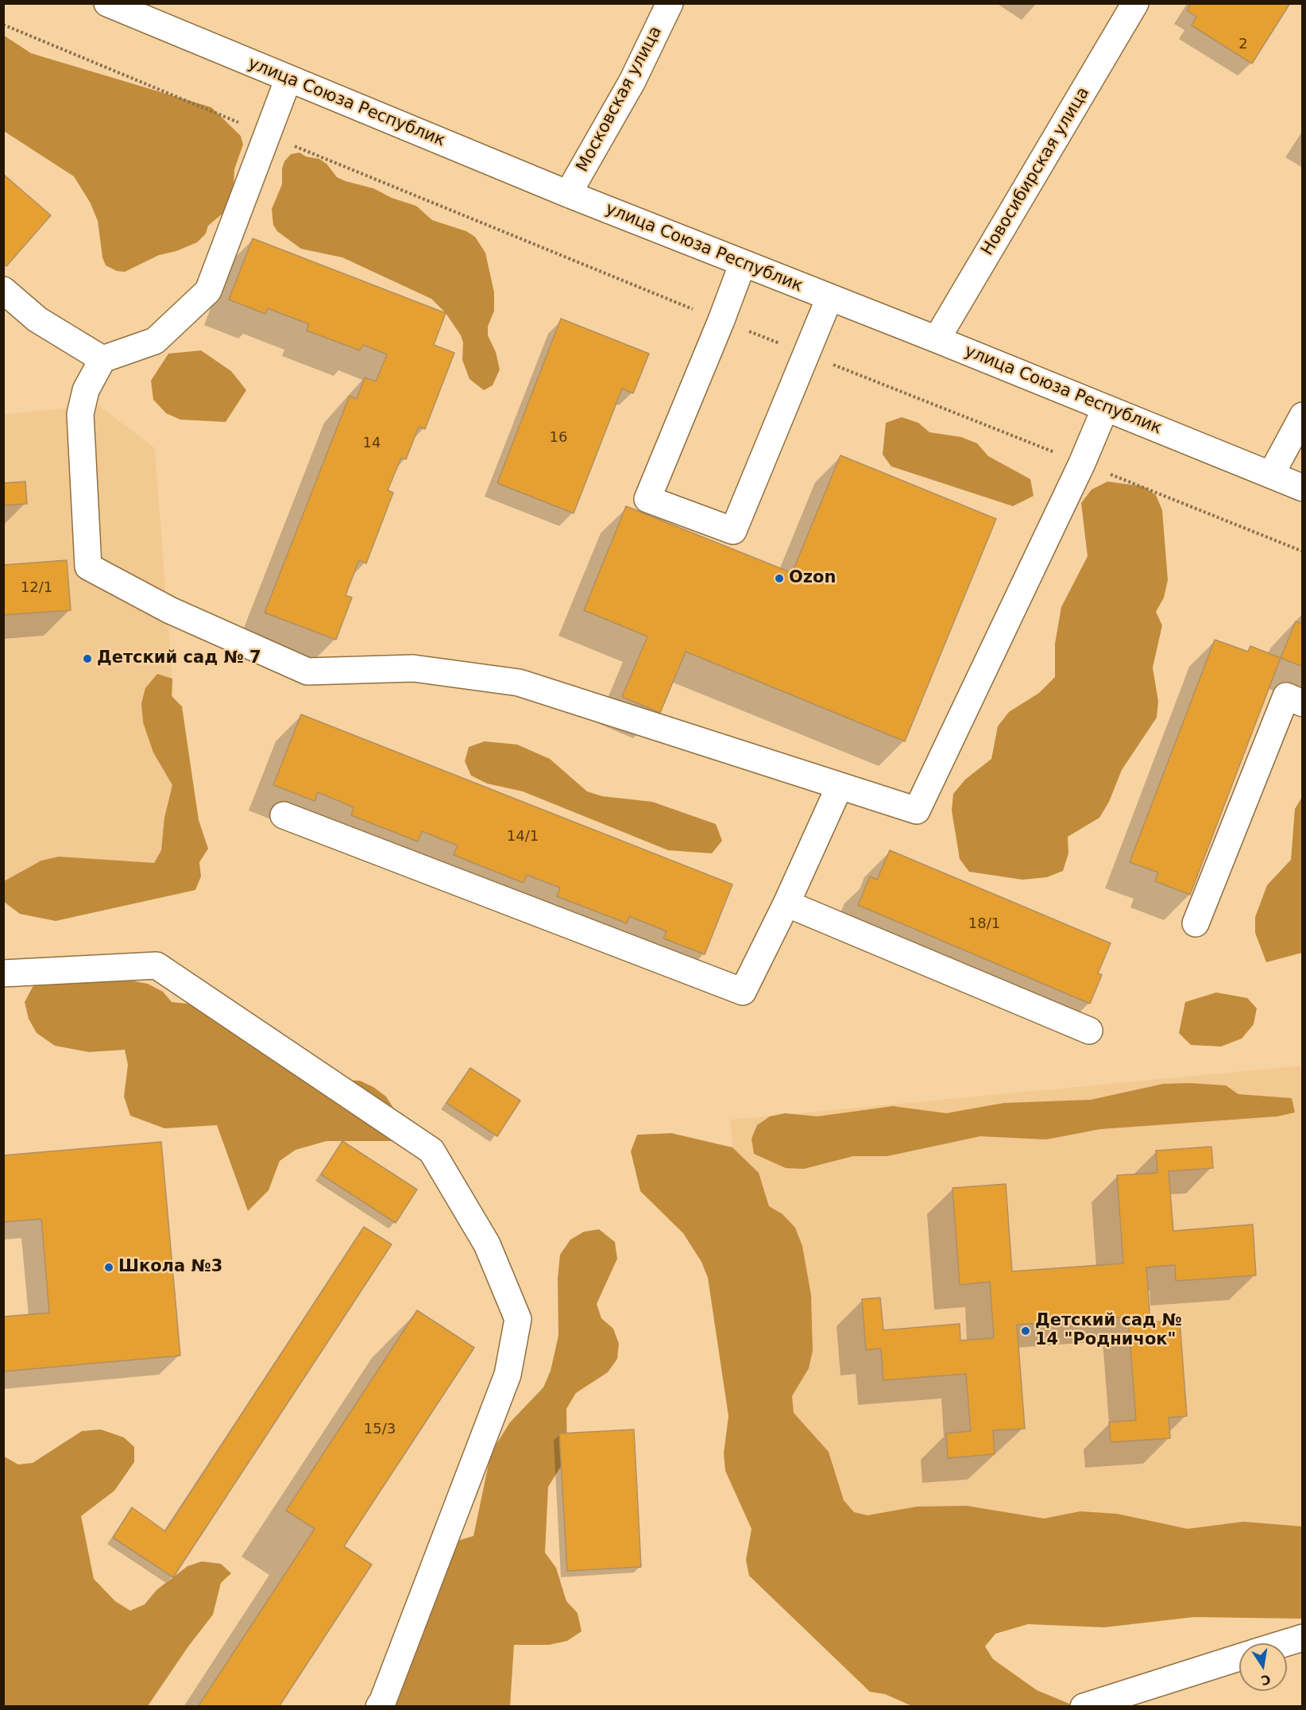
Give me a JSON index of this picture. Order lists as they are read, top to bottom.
{
  "streets": {
    "street": ["Московская улица", "улица Союза Республик", "Новосибирская улица"]
  },
  "crossings": [
    ["Московская улица", "улица Союза Республик"],
    ["улица Союза Республик", "Новосибирская улица"]
  ],
  "places": [
    "Ozon",
    "Детский сад № 7",
    "Школа №3",
    "Детский сад № 14 \"Родничок\""
  ],
  "house_numbers": [
    "2",
    "16",
    "14",
    "12/1",
    "14/1",
    "18/1",
    "15/3"
  ],
  "north": "bottom"
}
